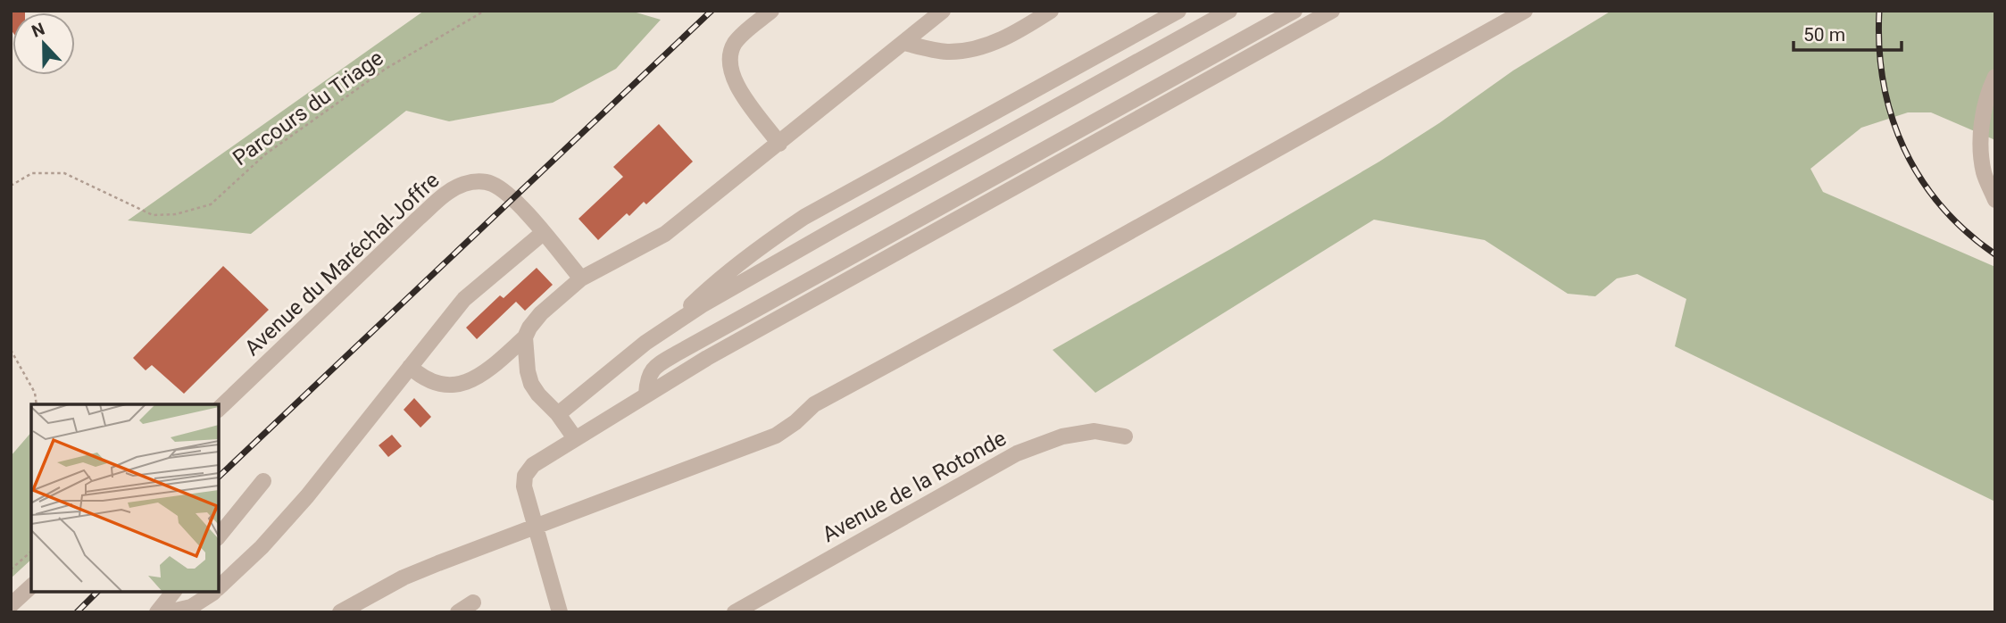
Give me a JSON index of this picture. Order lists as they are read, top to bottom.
{
  "streets": {
    "street": ["Avenue du Maréchal-Joffre", "Avenue de la Rotonde"],
    "path": ["Parcours du Triage"]
  },
  "scale_bar": "50 m",
  "north": "top"
}
